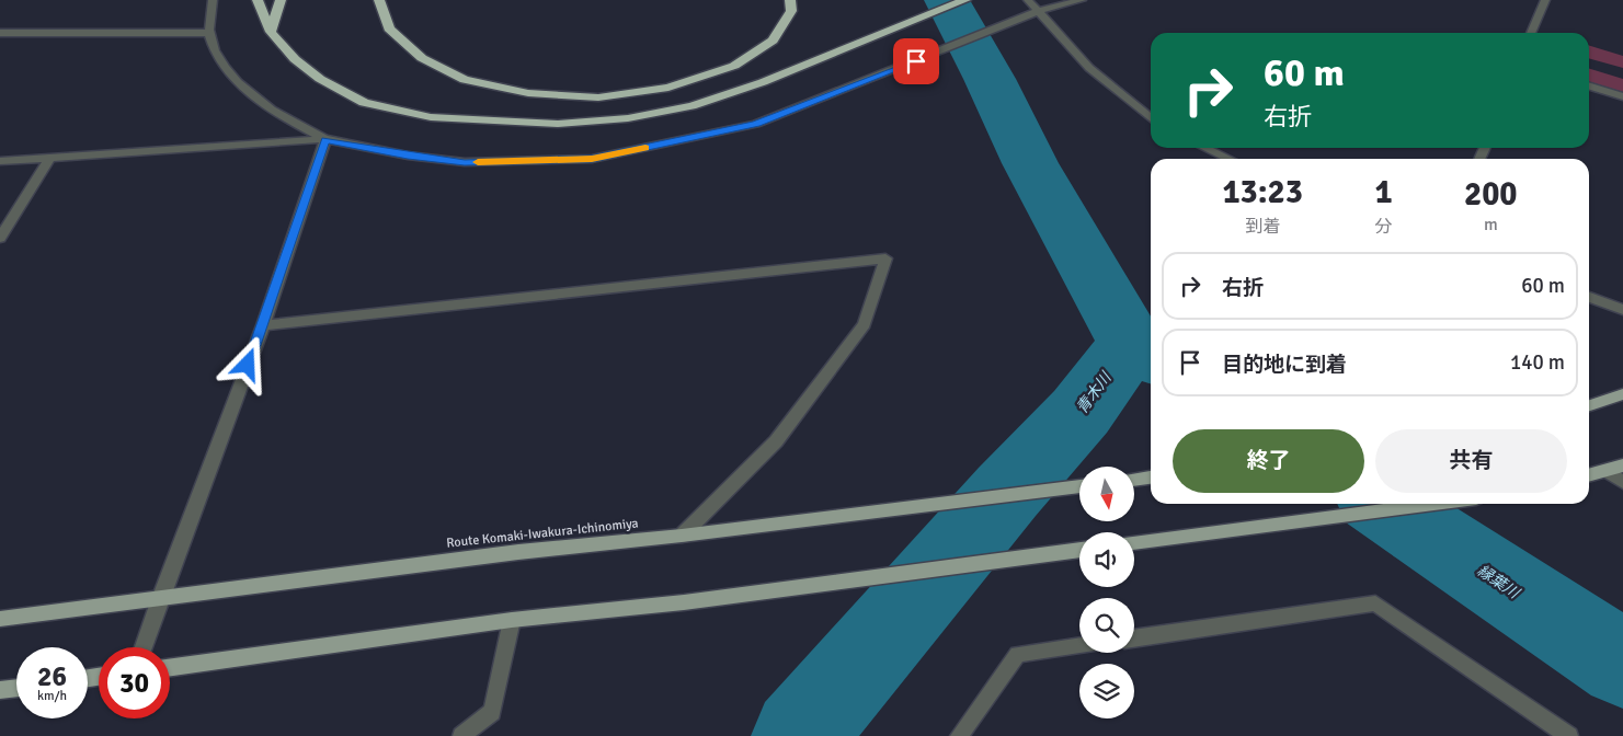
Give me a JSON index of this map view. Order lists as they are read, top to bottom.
{
  "streets": {
    "main road": ["Route Komaki-Iwakura-Ichinomiya"]
  },
  "water": ["青木川", "縁葉川"],
  "north": "bottom",
  "page": {
    "turn": ["60 m", "右折"],
    "eta": [
      "13:23",
      "到着",
      "1",
      "分",
      "200",
      "m"
    ],
    "list": [
      {
        "name": "右折",
        "value": "60 m"
      },
      {
        "name": "目的地に到着",
        "value": "140 m"
      }
    ],
    "buttons": ["終了", "共有"],
    "speed": "26 km/h",
    "limit": "30"
  }
}
